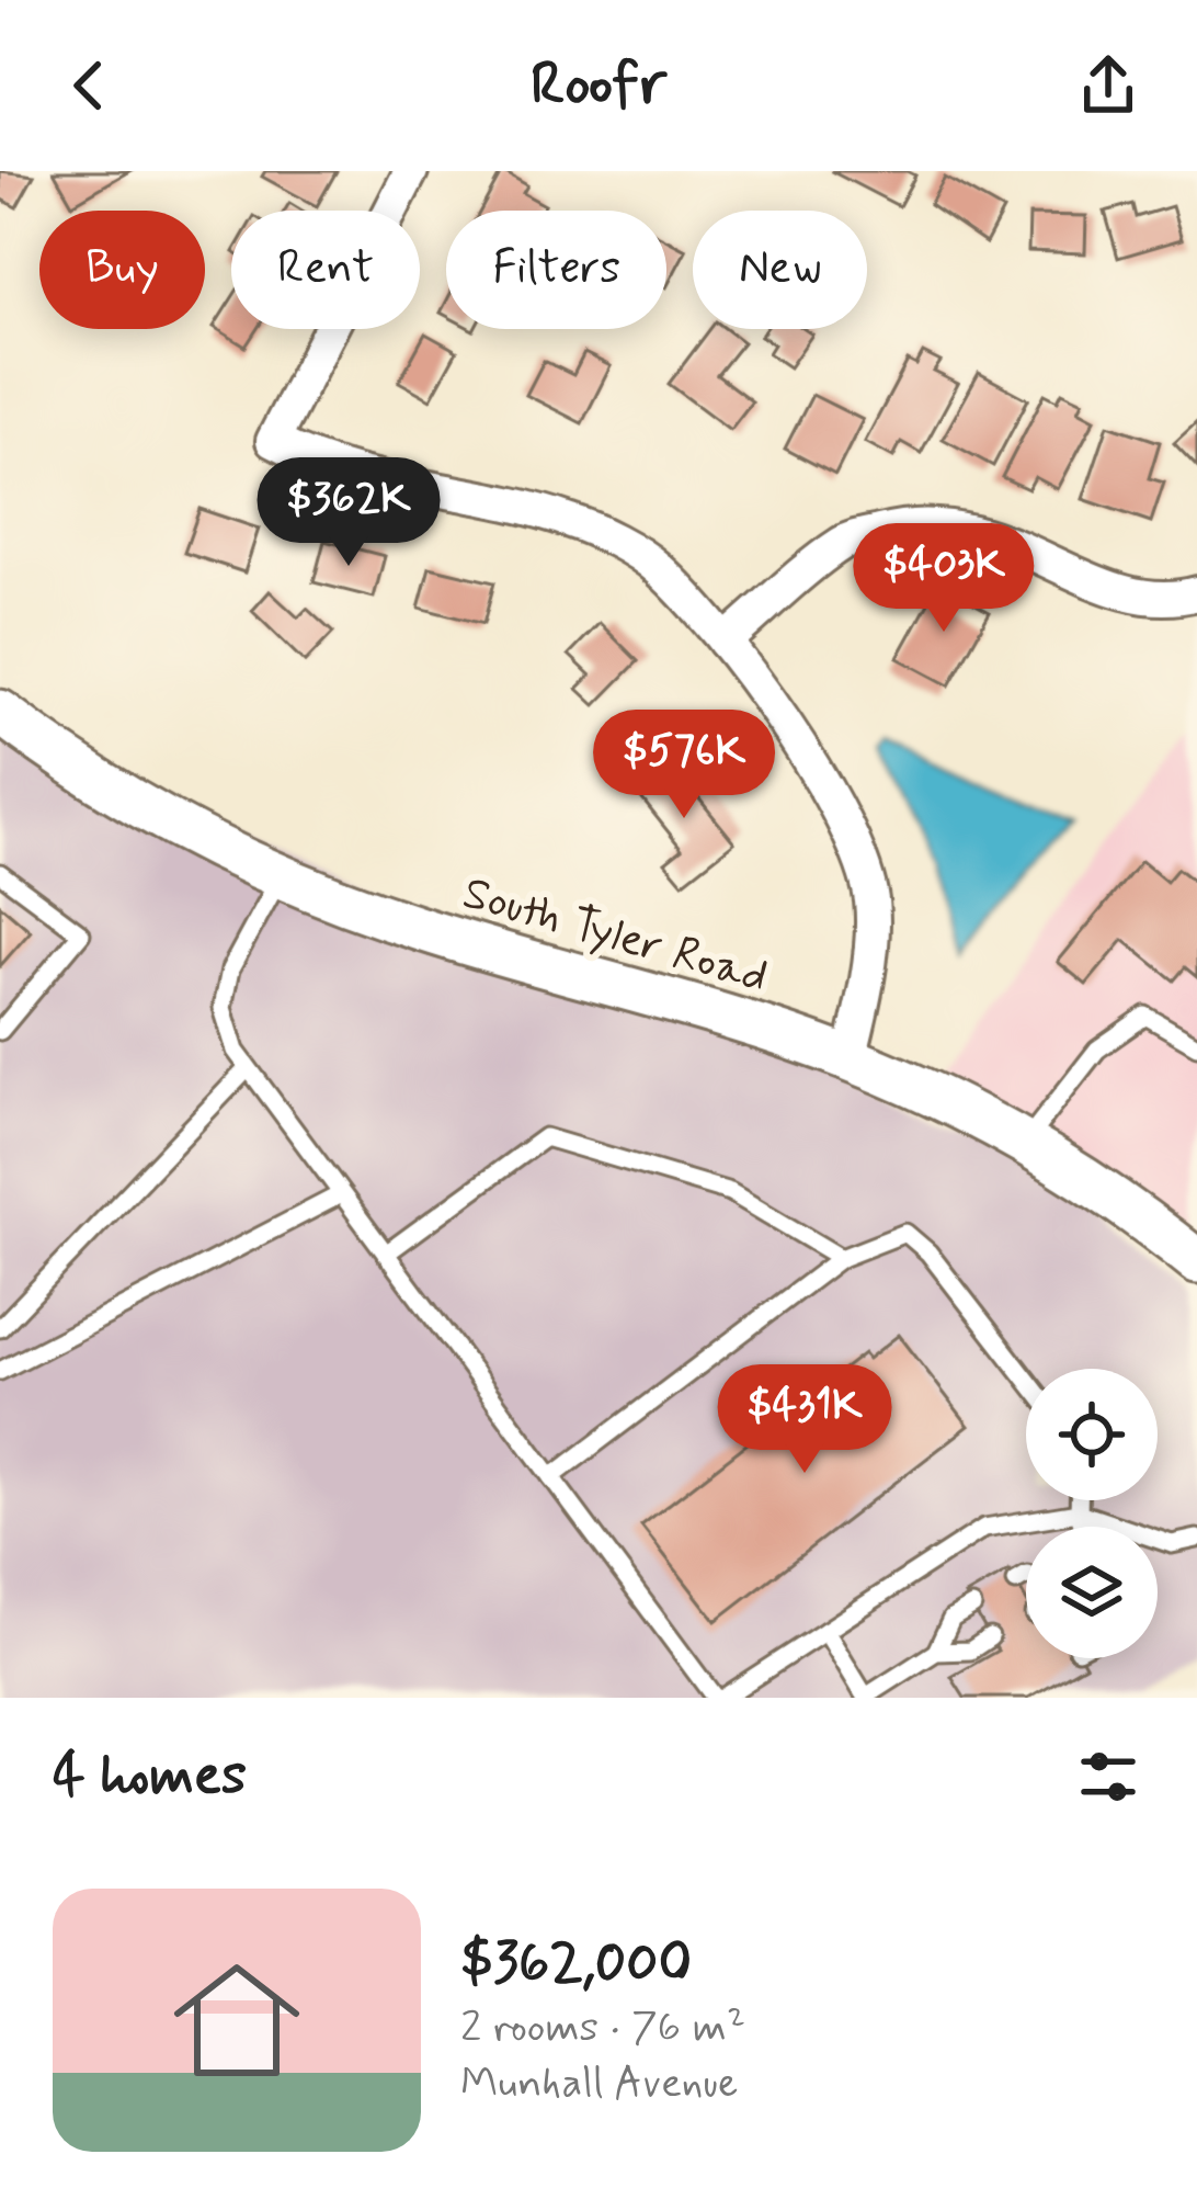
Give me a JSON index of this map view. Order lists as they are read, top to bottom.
{
  "streets": {
    "street": ["South Tyler Road"]
  },
  "page": {
    "header": "Roofr",
    "chip": [
      "Buy",
      "Rent",
      "Filters",
      "New"
    ],
    "price": [
      "$362K",
      "$403K",
      "$576K",
      "$431K"
    ],
    "heading": "4 homes",
    "list": [
      {
        "name": "$362,000",
        "note": "2 rooms · 76 m² · Munhall Avenue"
      }
    ]
  }
}
